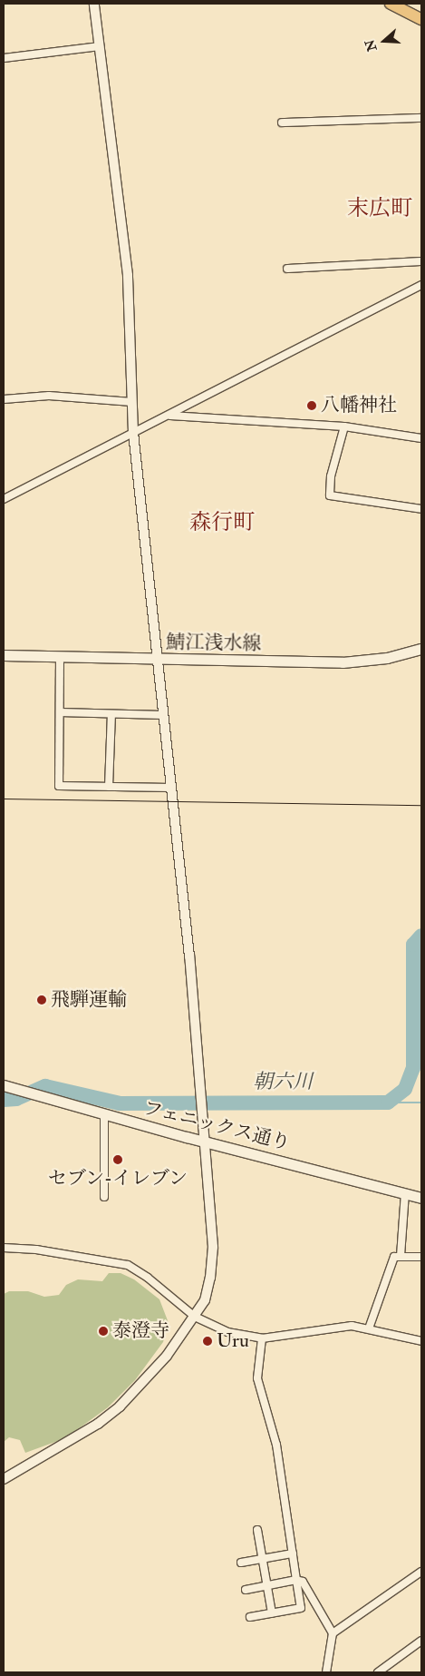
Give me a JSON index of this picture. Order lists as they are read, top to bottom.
{
  "streets": {
    "main road": ["鯖江浅水線", "フェニックス通り"]
  },
  "districts": ["末広町", "森行町"],
  "water": ["朝六川"],
  "places": [
    "八幡神社",
    "飛騨運輸",
    "セブン-イレブン",
    "泰澄寺",
    "Uru"
  ],
  "north": "left"
}
